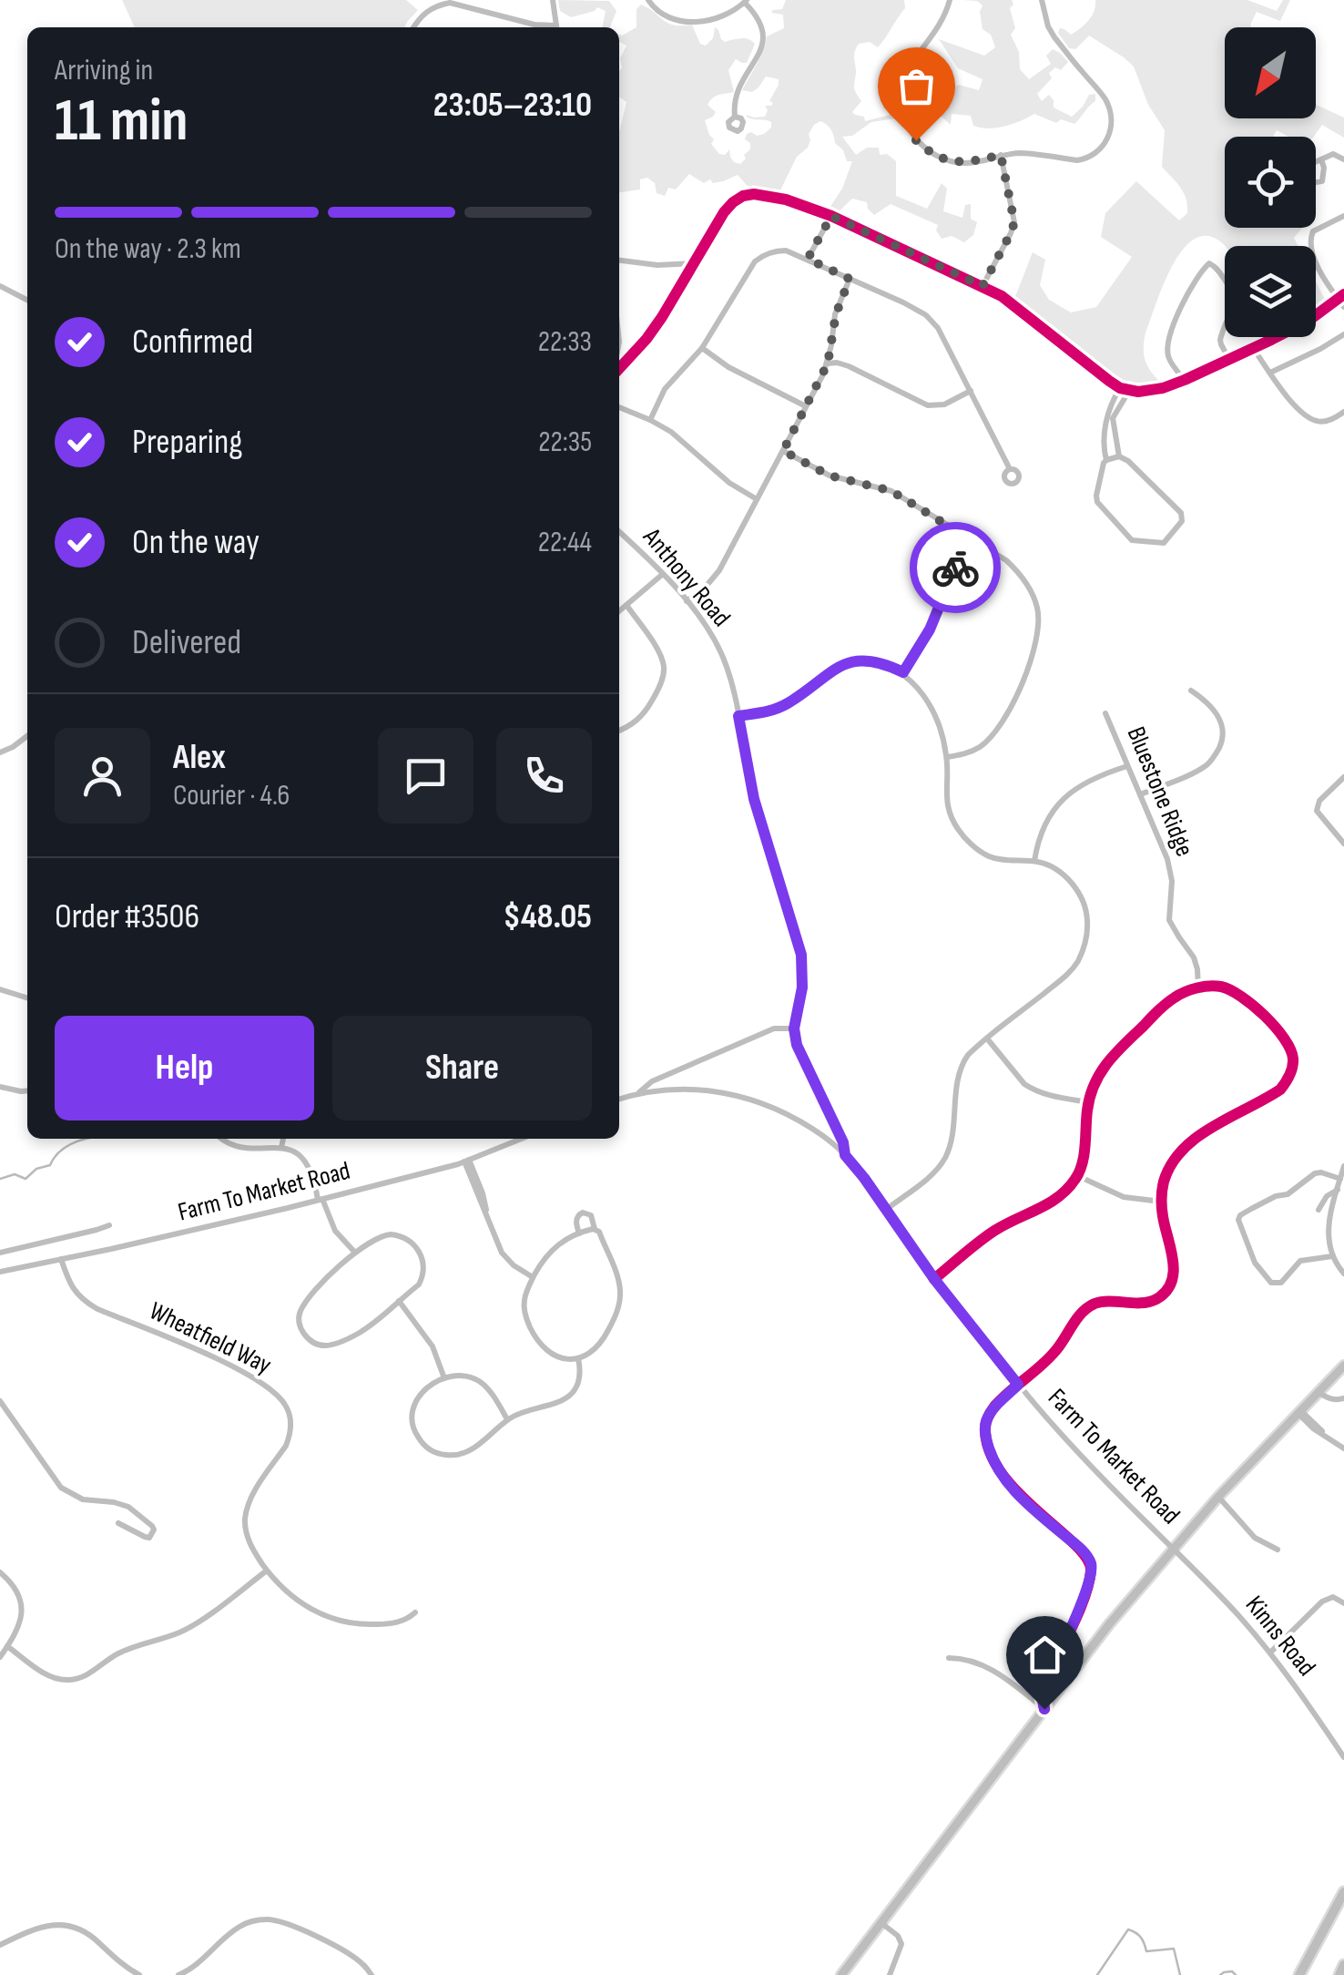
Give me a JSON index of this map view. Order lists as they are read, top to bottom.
{
  "streets": {
    "street": [
      "Anthony Road",
      "Bluestone Ridge",
      "Farm To Market Road",
      "Wheatfield Way",
      "Kinns Road"
    ]
  },
  "crossings": [
    ["Anthony Road", "Farm To Market Road"],
    ["Farm To Market Road", "Wheatfield Way"],
    ["Farm To Market Road", "Kinns Road"]
  ],
  "north": "bottom left",
  "page": {
    "heading": ["11 min", "Arriving in", "23:05–23:10"],
    "panel": [
      "Alex",
      "Courier · 4.6",
      "Order #3506",
      "$48.05"
    ],
    "bar": "On the way · 2.3 km",
    "list": [
      ["Confirmed", "22:33"],
      ["Preparing", "22:35"],
      ["On the way", "22:44"],
      "Delivered"
    ],
    "buttons": ["Help", "Share"]
  }
}
